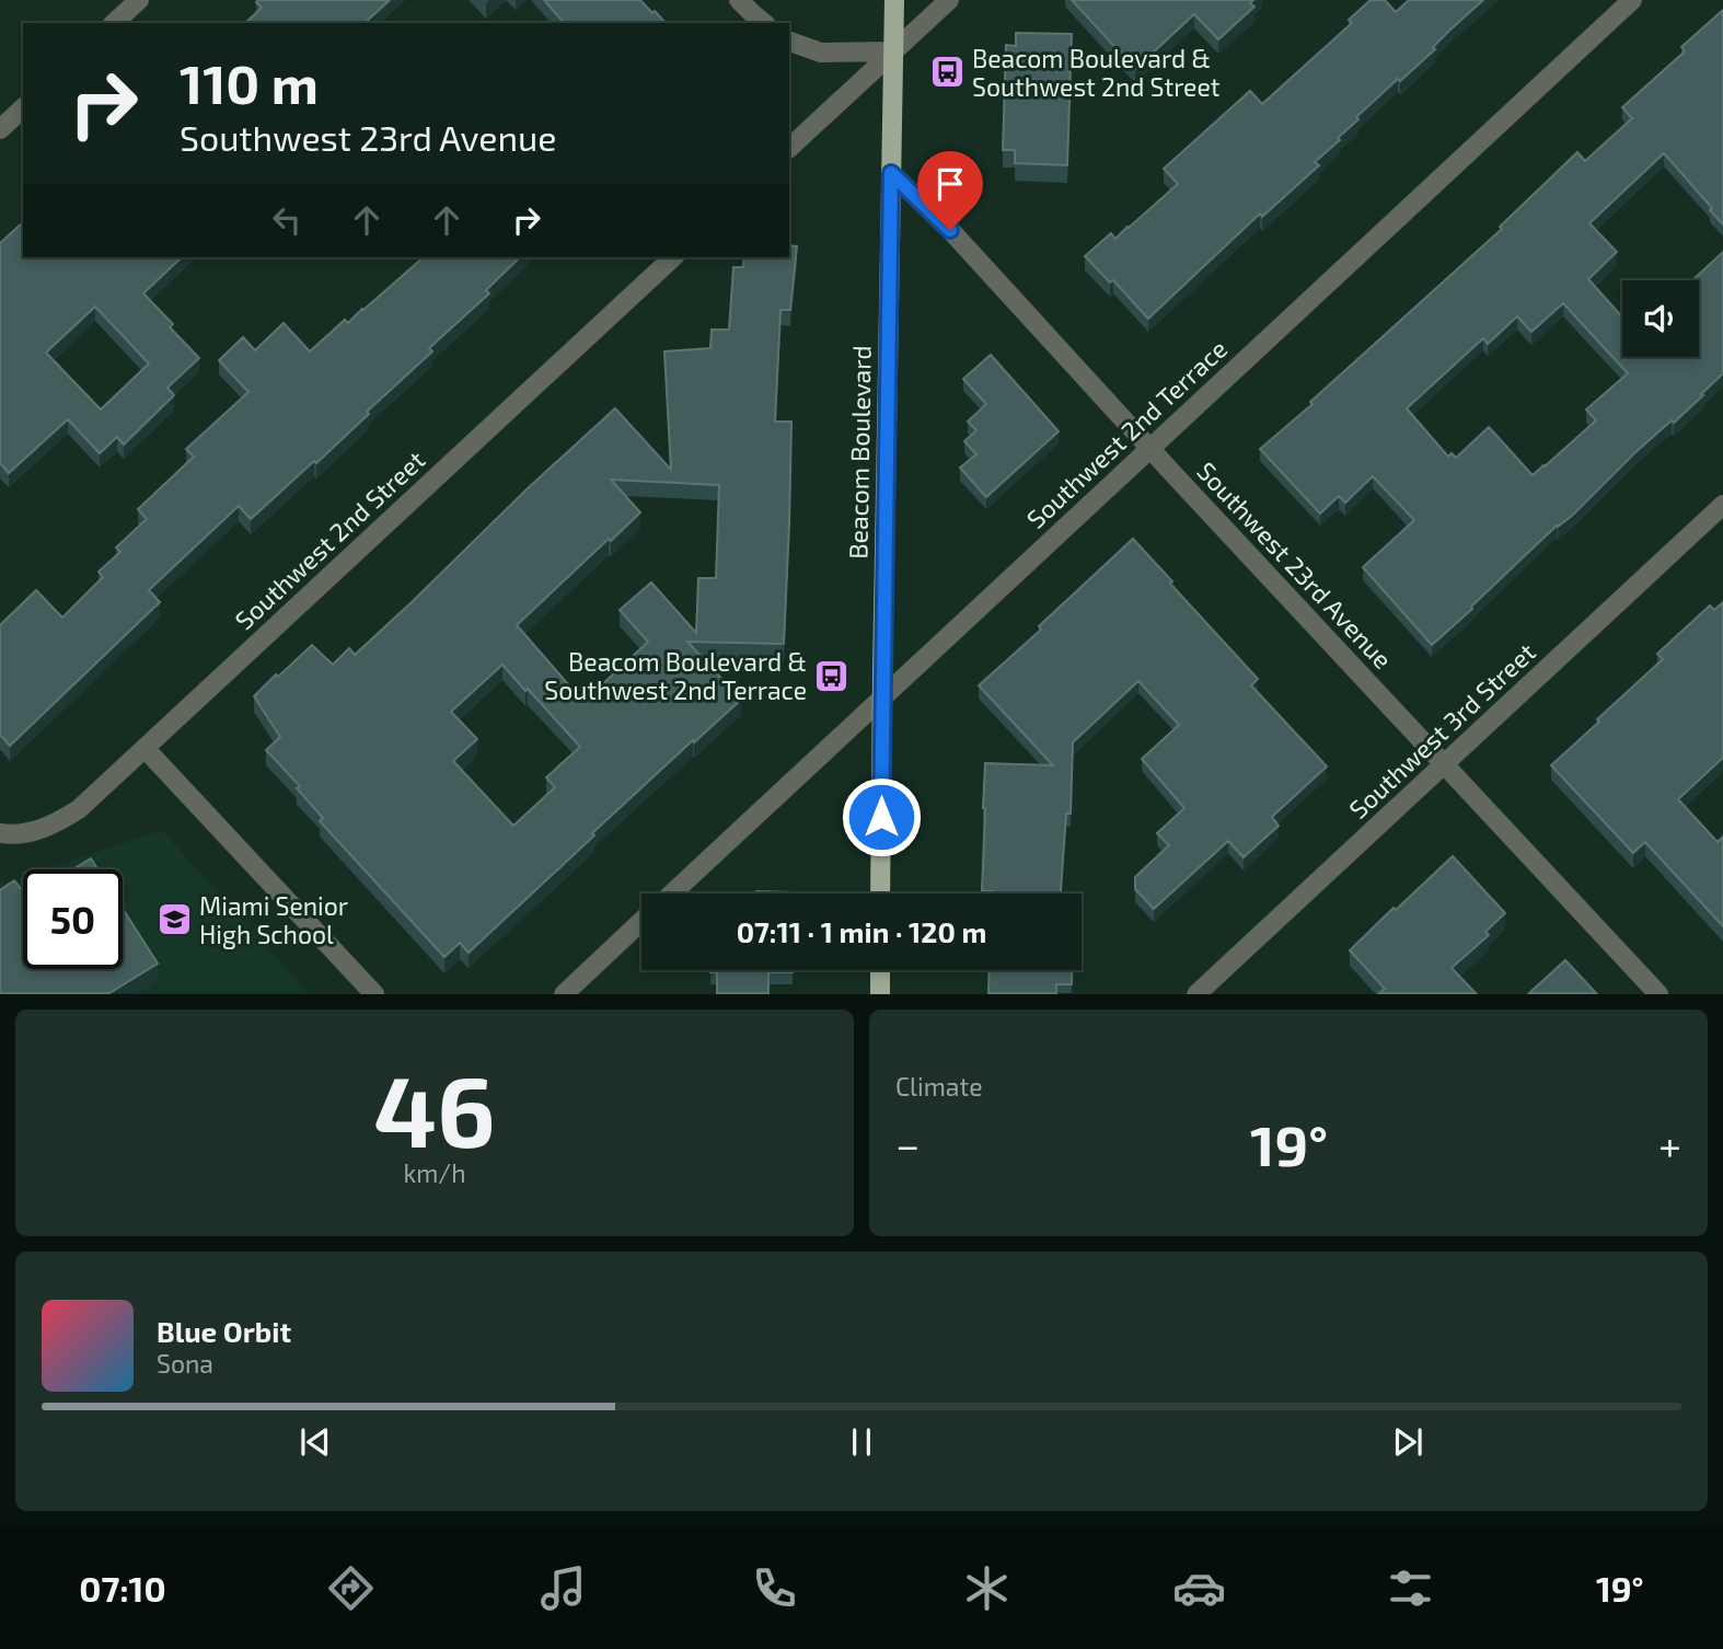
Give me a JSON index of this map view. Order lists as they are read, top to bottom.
{
  "streets": {
    "main road": ["Beacom Boulevard"],
    "street": [
      "Southwest 2nd Terrace",
      "Southwest 2nd Street",
      "Southwest 23rd Avenue",
      "Southwest 3rd Street"
    ]
  },
  "crossings": [
    ["Southwest 2nd Terrace", "Beacom Boulevard"],
    ["Southwest 2nd Terrace", "Southwest 23rd Avenue"],
    ["Beacom Boulevard", "Southwest 23rd Avenue"],
    ["Southwest 23rd Avenue", "Southwest 3rd Street"]
  ],
  "places": {
    "bus stop": ["Beacom Boulevard & Southwest 2nd Street", "Beacom Boulevard & Southwest 2nd Terrace"],
    "school or university": ["Miami Senior High School"]
  },
  "page": {
    "turn": ["110 m", "Southwest 23rd Avenue"],
    "limit": "50",
    "trip": "07:11 · 1 min · 120 m",
    "tile": [
      ["46", "km/h"],
      "Climate"
    ],
    "heat": ["−", "19°", "+"],
    "song": ["Blue Orbit", "Sona"],
    "tabs": ["07:10", "19°"]
  }
}
